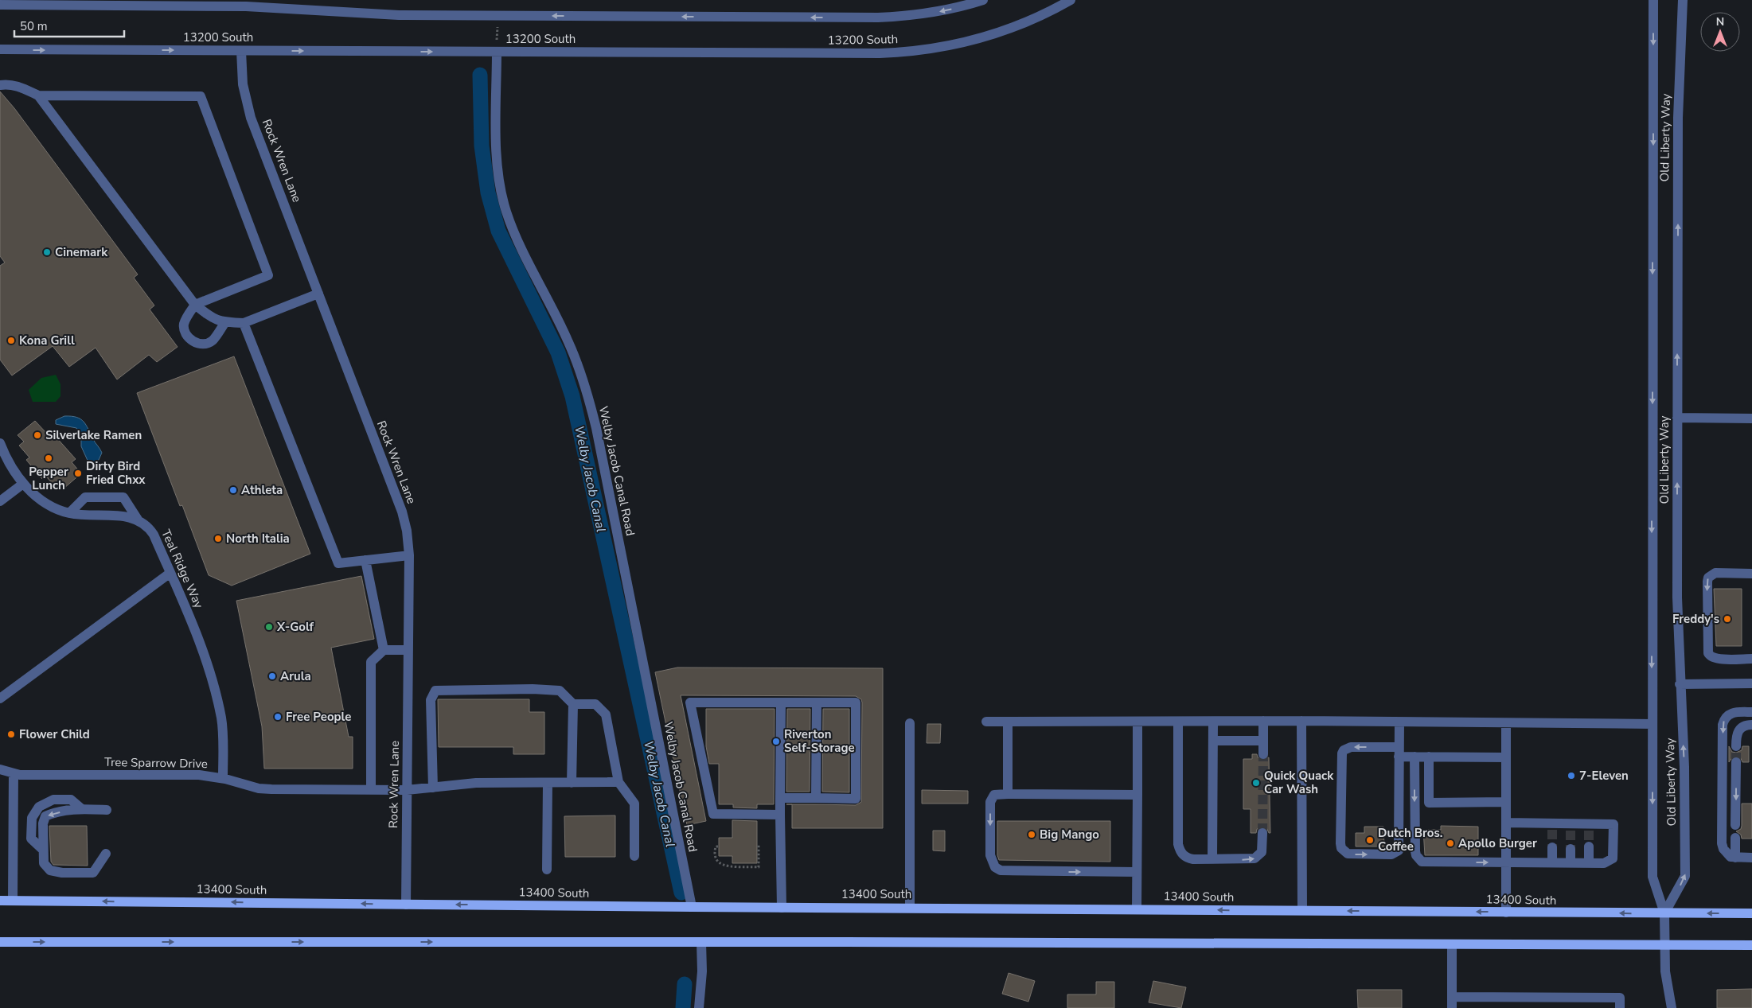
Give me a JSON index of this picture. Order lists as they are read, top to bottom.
{
  "streets": {
    "main road": ["13400 South"],
    "street": [
      "13200 South",
      "Old Liberty Way",
      "Rock Wren Lane",
      "Welby Jacob Canal Road",
      "Teal Ridge Way",
      "Tree Sparrow Drive"
    ]
  },
  "crossings": [
    ["13200 South", "Rock Wren Lane"],
    ["13200 South", "Welby Jacob Canal Road"],
    ["Old Liberty Way", "13400 South"],
    ["Rock Wren Lane", "Tree Sparrow Drive"],
    ["Rock Wren Lane", "13400 South"],
    ["Welby Jacob Canal Road", "13400 South"],
    ["Teal Ridge Way", "Tree Sparrow Drive"]
  ],
  "water": ["Welby Jacob Canal"],
  "places": [
    "Cinemark",
    "Kona Grill",
    "Silverlake Ramen",
    "Pepper Lunch",
    "Dirty Bird Fried Chxx",
    "Athleta",
    "North Italia",
    "Freddy's",
    "X-Golf",
    "Arula",
    "Free People",
    "Flower Child",
    "Riverton Self-Storage",
    "7-Eleven",
    "Quick Quack Car Wash",
    "Big Mango",
    "Dutch Bros. Coffee",
    "Apollo Burger"
  ],
  "scale_bar": "50 m",
  "north": "top"
}
